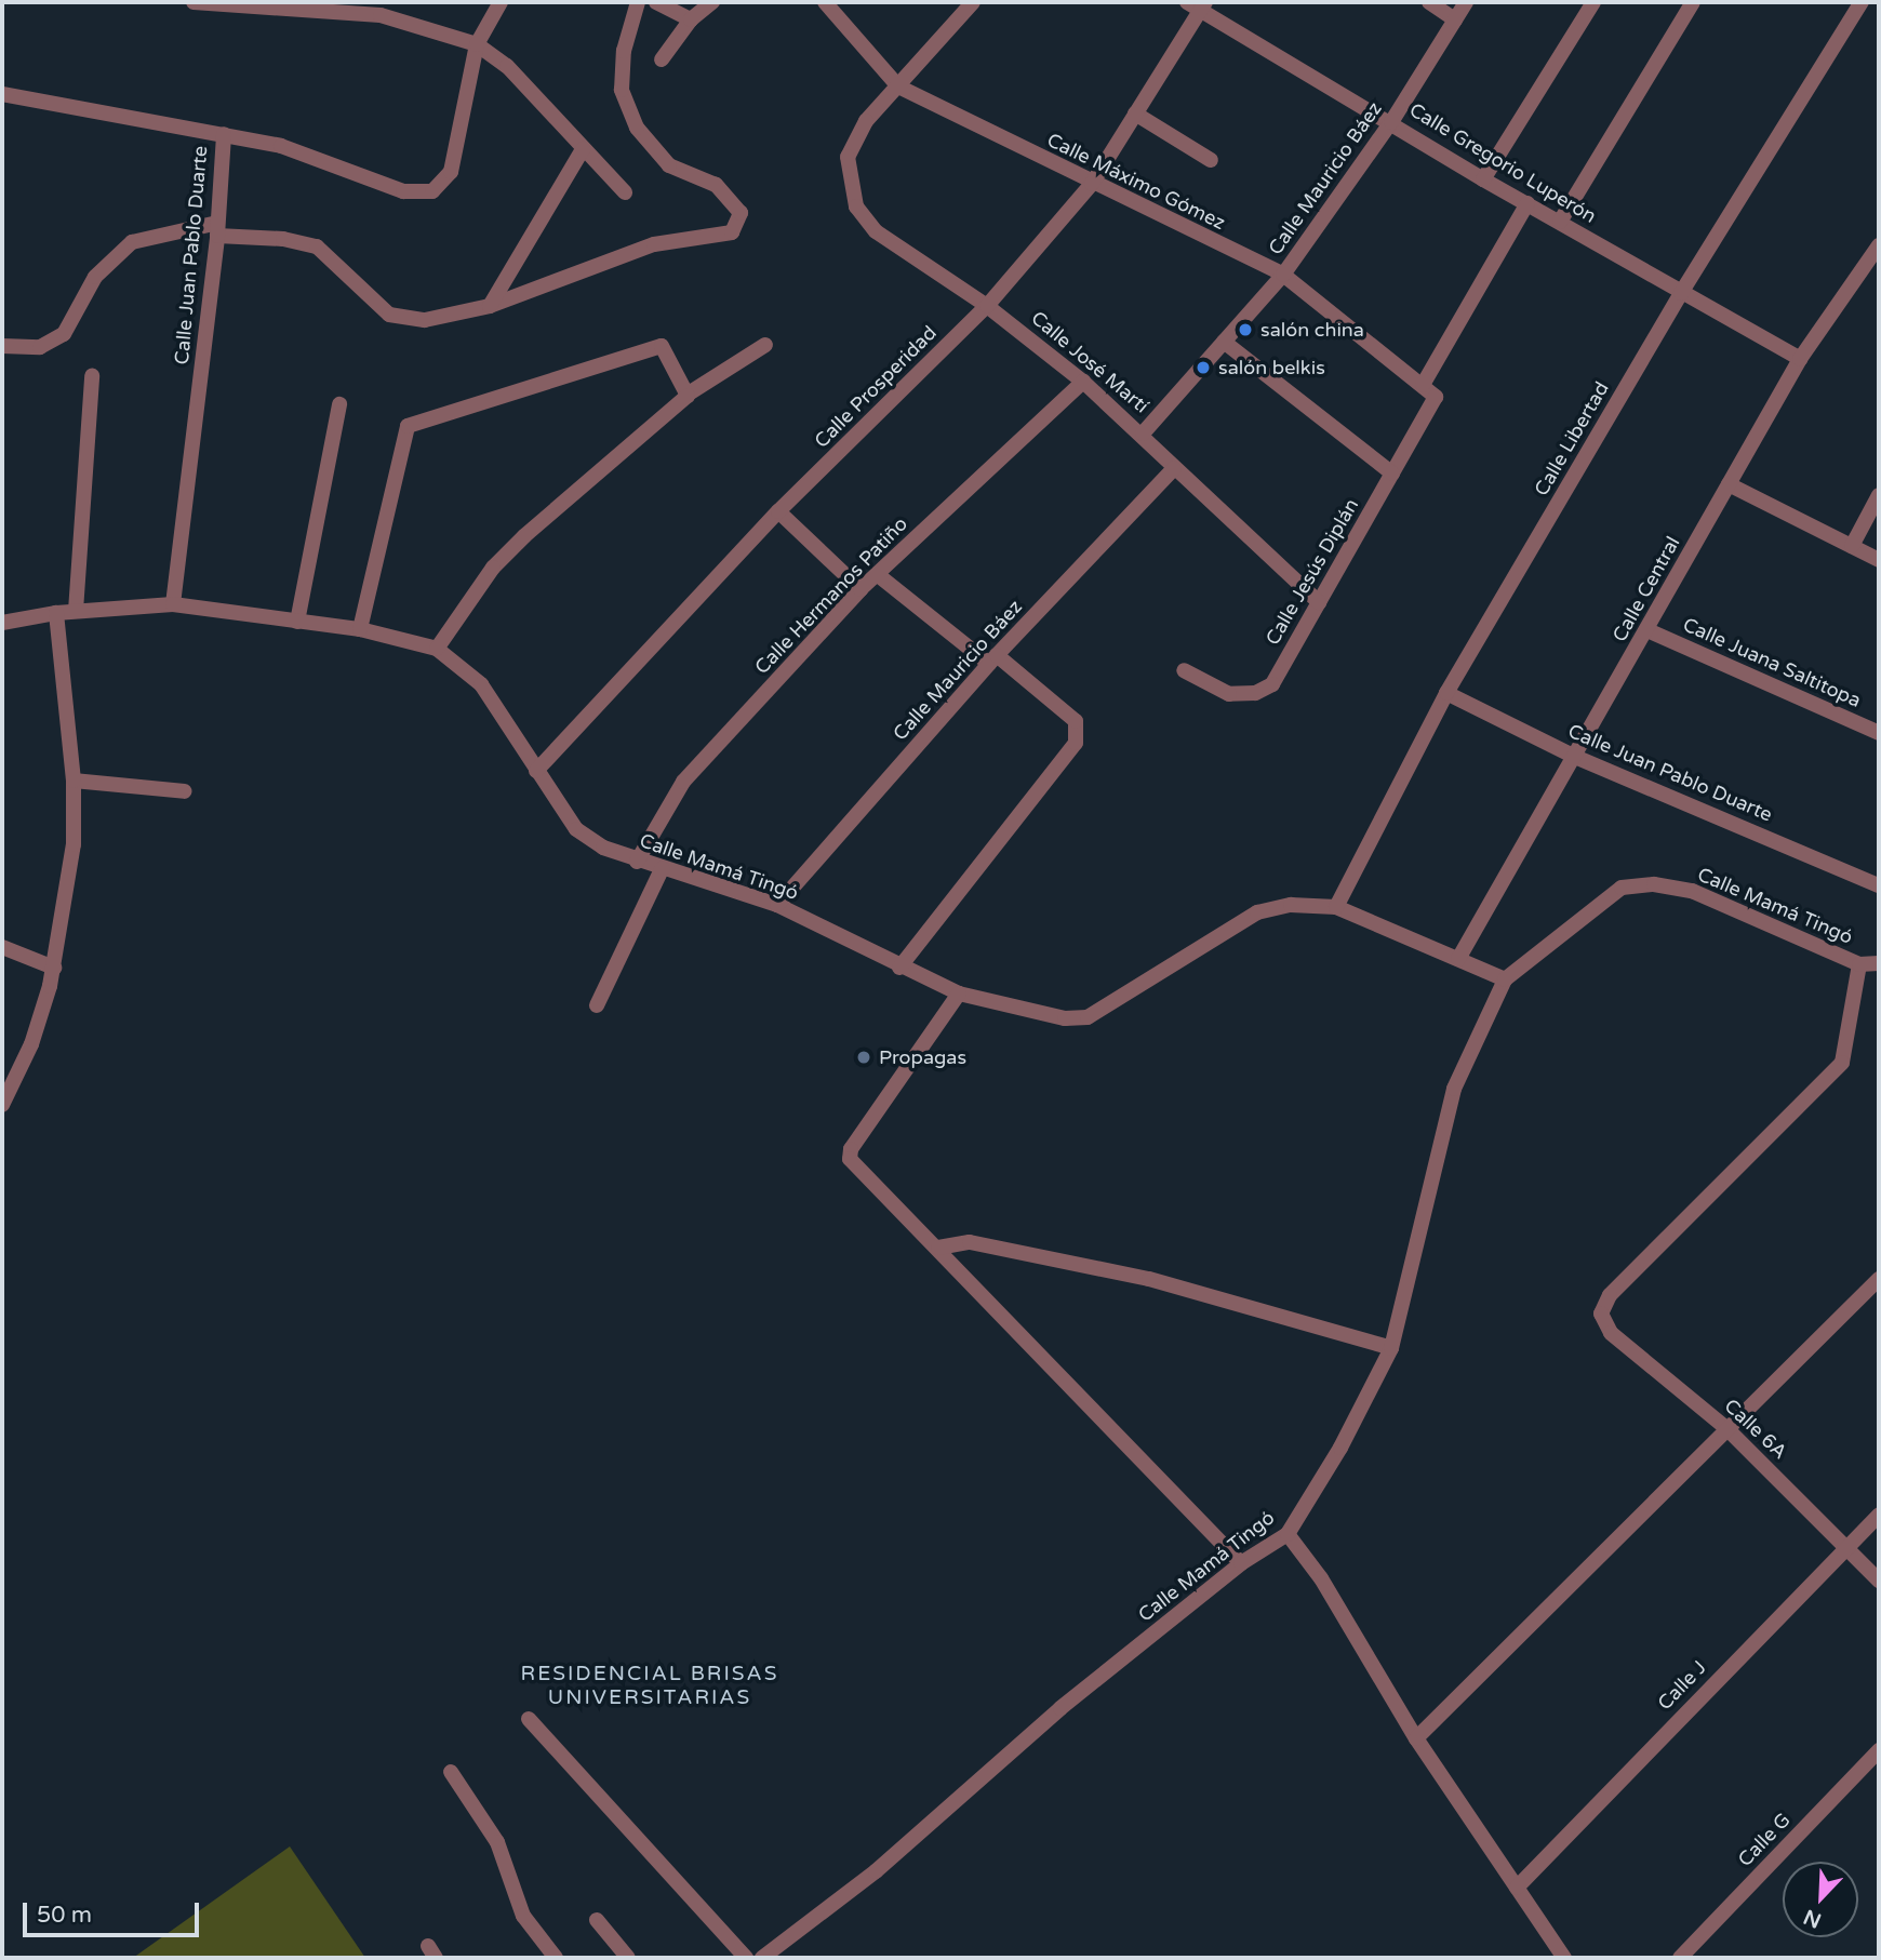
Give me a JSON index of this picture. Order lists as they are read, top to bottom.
{
  "streets": {
    "street": [
      "Calle Gregorio Luperón",
      "Calle Mauricio Báez",
      "Calle Máximo Gómez",
      "Calle Juan Pablo Duarte",
      "Calle José Martí",
      "Calle Prosperidad",
      "Calle Libertad",
      "Calle Jesús Diplán",
      "Calle Central",
      "Calle Hermanos Patiño",
      "Calle Juana Saltitopa",
      "Calle Mamá Tingó",
      "Calle 6A",
      "Calle J",
      "Calle G"
    ]
  },
  "crossings": [
    ["Calle Gregorio Luperón", "Calle Mauricio Báez"],
    ["Calle Gregorio Luperón", "Calle Prosperidad"],
    ["Calle Gregorio Luperón", "Calle Libertad"],
    ["Calle Gregorio Luperón", "Calle Central"],
    ["Calle Mauricio Báez", "Calle Máximo Gómez"],
    ["Calle Mauricio Báez", "Calle José Martí"],
    ["Calle Mauricio Báez", "Calle Mamá Tingó"],
    ["Calle Máximo Gómez", "Calle José Martí"],
    ["Calle Máximo Gómez", "Calle Prosperidad"],
    ["Calle Máximo Gómez", "Calle Jesús Diplán"],
    ["Calle Juan Pablo Duarte", "Calle Libertad"],
    ["Calle Juan Pablo Duarte", "Calle Central"],
    ["Calle Juan Pablo Duarte", "Calle Mamá Tingó"],
    ["Calle José Martí", "Calle Prosperidad"],
    ["Calle José Martí", "Calle Jesús Diplán"],
    ["Calle José Martí", "Calle Hermanos Patiño"],
    ["Calle Prosperidad", "Calle Mamá Tingó"],
    ["Calle Libertad", "Calle Mamá Tingó"],
    ["Calle Central", "Calle Juana Saltitopa"],
    ["Calle Central", "Calle Mamá Tingó"],
    ["Calle Hermanos Patiño", "Calle Mamá Tingó"],
    ["Calle Mamá Tingó", "Calle 6A"],
    ["Calle 6A", "Calle J"]
  ],
  "districts": ["RESIDENCIAL BRISAS UNIVERSITARIAS"],
  "places": ["salón china", "salón belkis", "Propagas"],
  "scale_bar": "50 m",
  "north": "bottom left"
}
